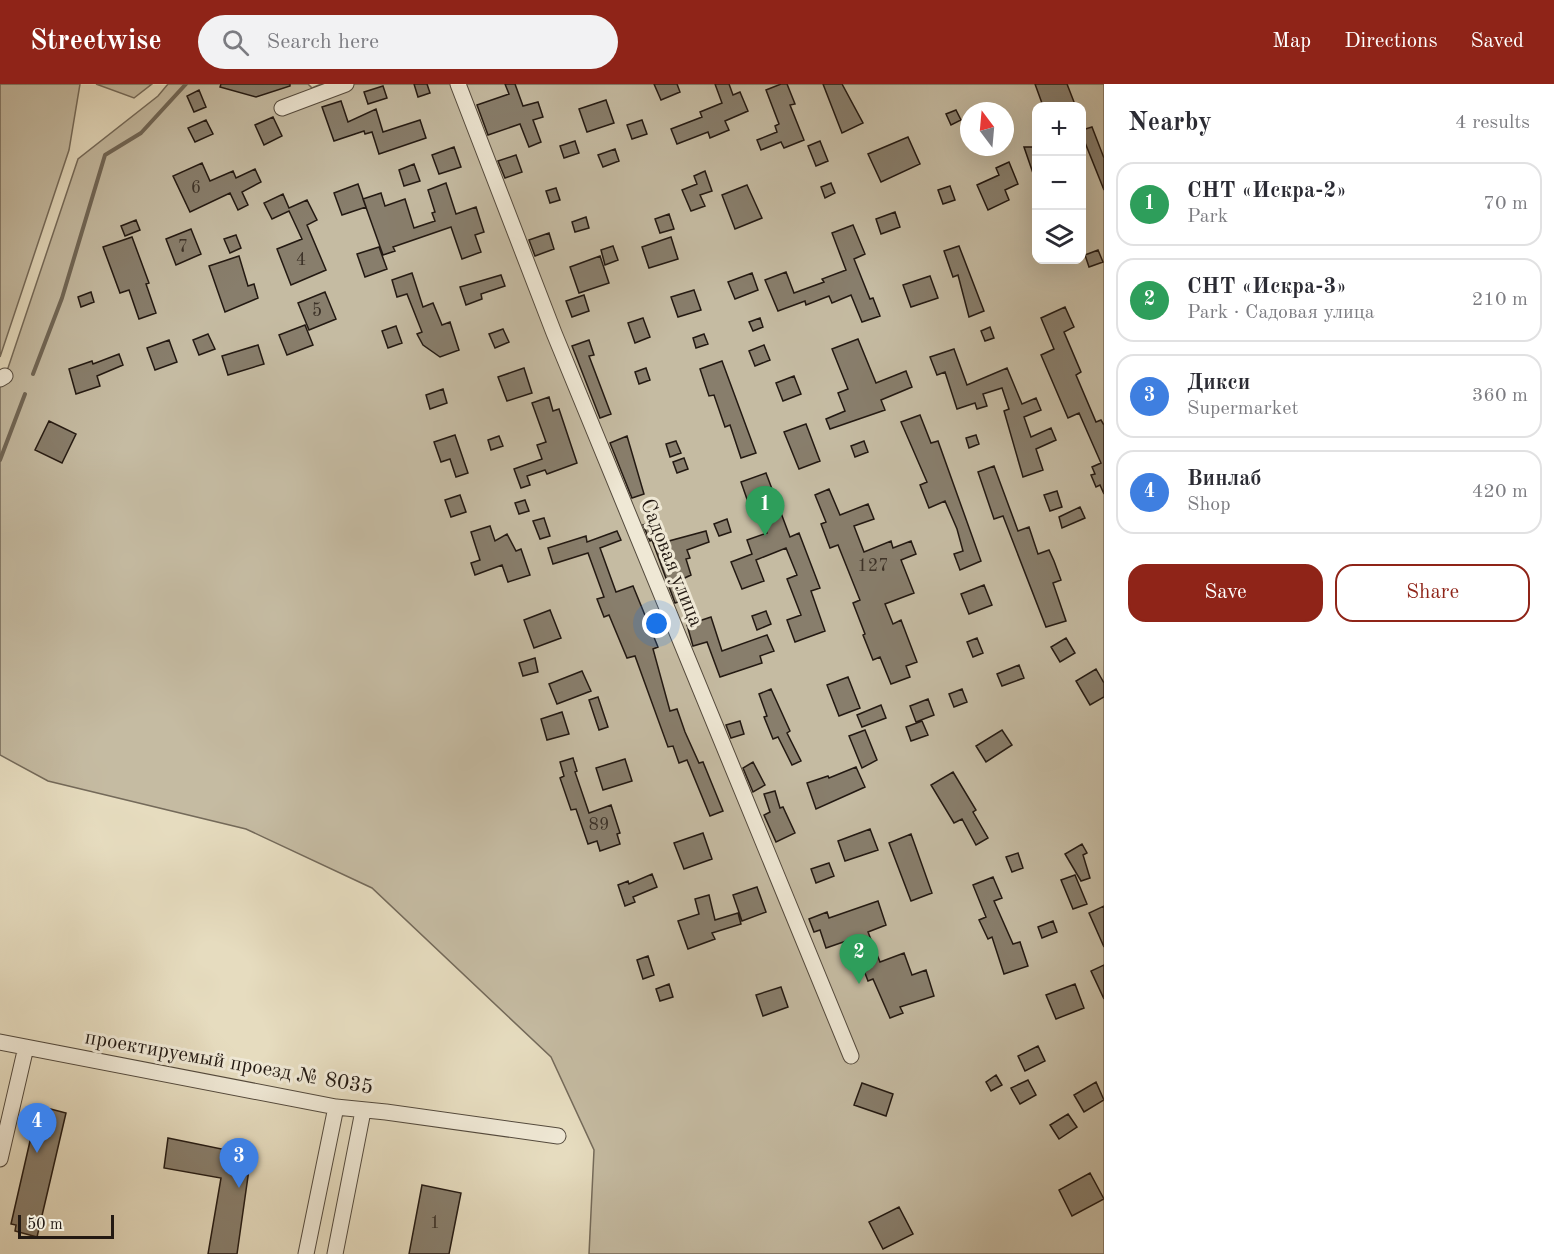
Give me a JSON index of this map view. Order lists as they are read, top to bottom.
{
  "streets": {
    "street": ["Садовая улица", "проектируемый проезд № 8035"]
  },
  "house_numbers": [
    "6",
    "7",
    "4",
    "5",
    "127",
    "89",
    "1"
  ],
  "scale_bar": "50 m",
  "north": "top",
  "page": {
    "header": "Streetwise",
    "search": "Search here",
    "nav": ["Map", "Directions", "Saved"],
    "heading": ["Nearby", "4 results"],
    "map_buttons": ["+", "−"],
    "list": [
      {
        "mark": "1",
        "name": "СНТ «Искра-2»",
        "note": "Park",
        "value": "70 m"
      },
      {
        "mark": "2",
        "name": "СНТ «Искра-3»",
        "note": "Park · Садовая улица",
        "value": "210 m"
      },
      {
        "mark": "3",
        "name": "Дикси",
        "note": "Supermarket",
        "value": "360 m"
      },
      {
        "mark": "4",
        "name": "Винлаб",
        "note": "Shop",
        "value": "420 m"
      }
    ],
    "pins": [
      "1",
      "2",
      "4",
      "3"
    ],
    "buttons": ["Save", "Share"],
    "scale": "50 m"
  }
}
